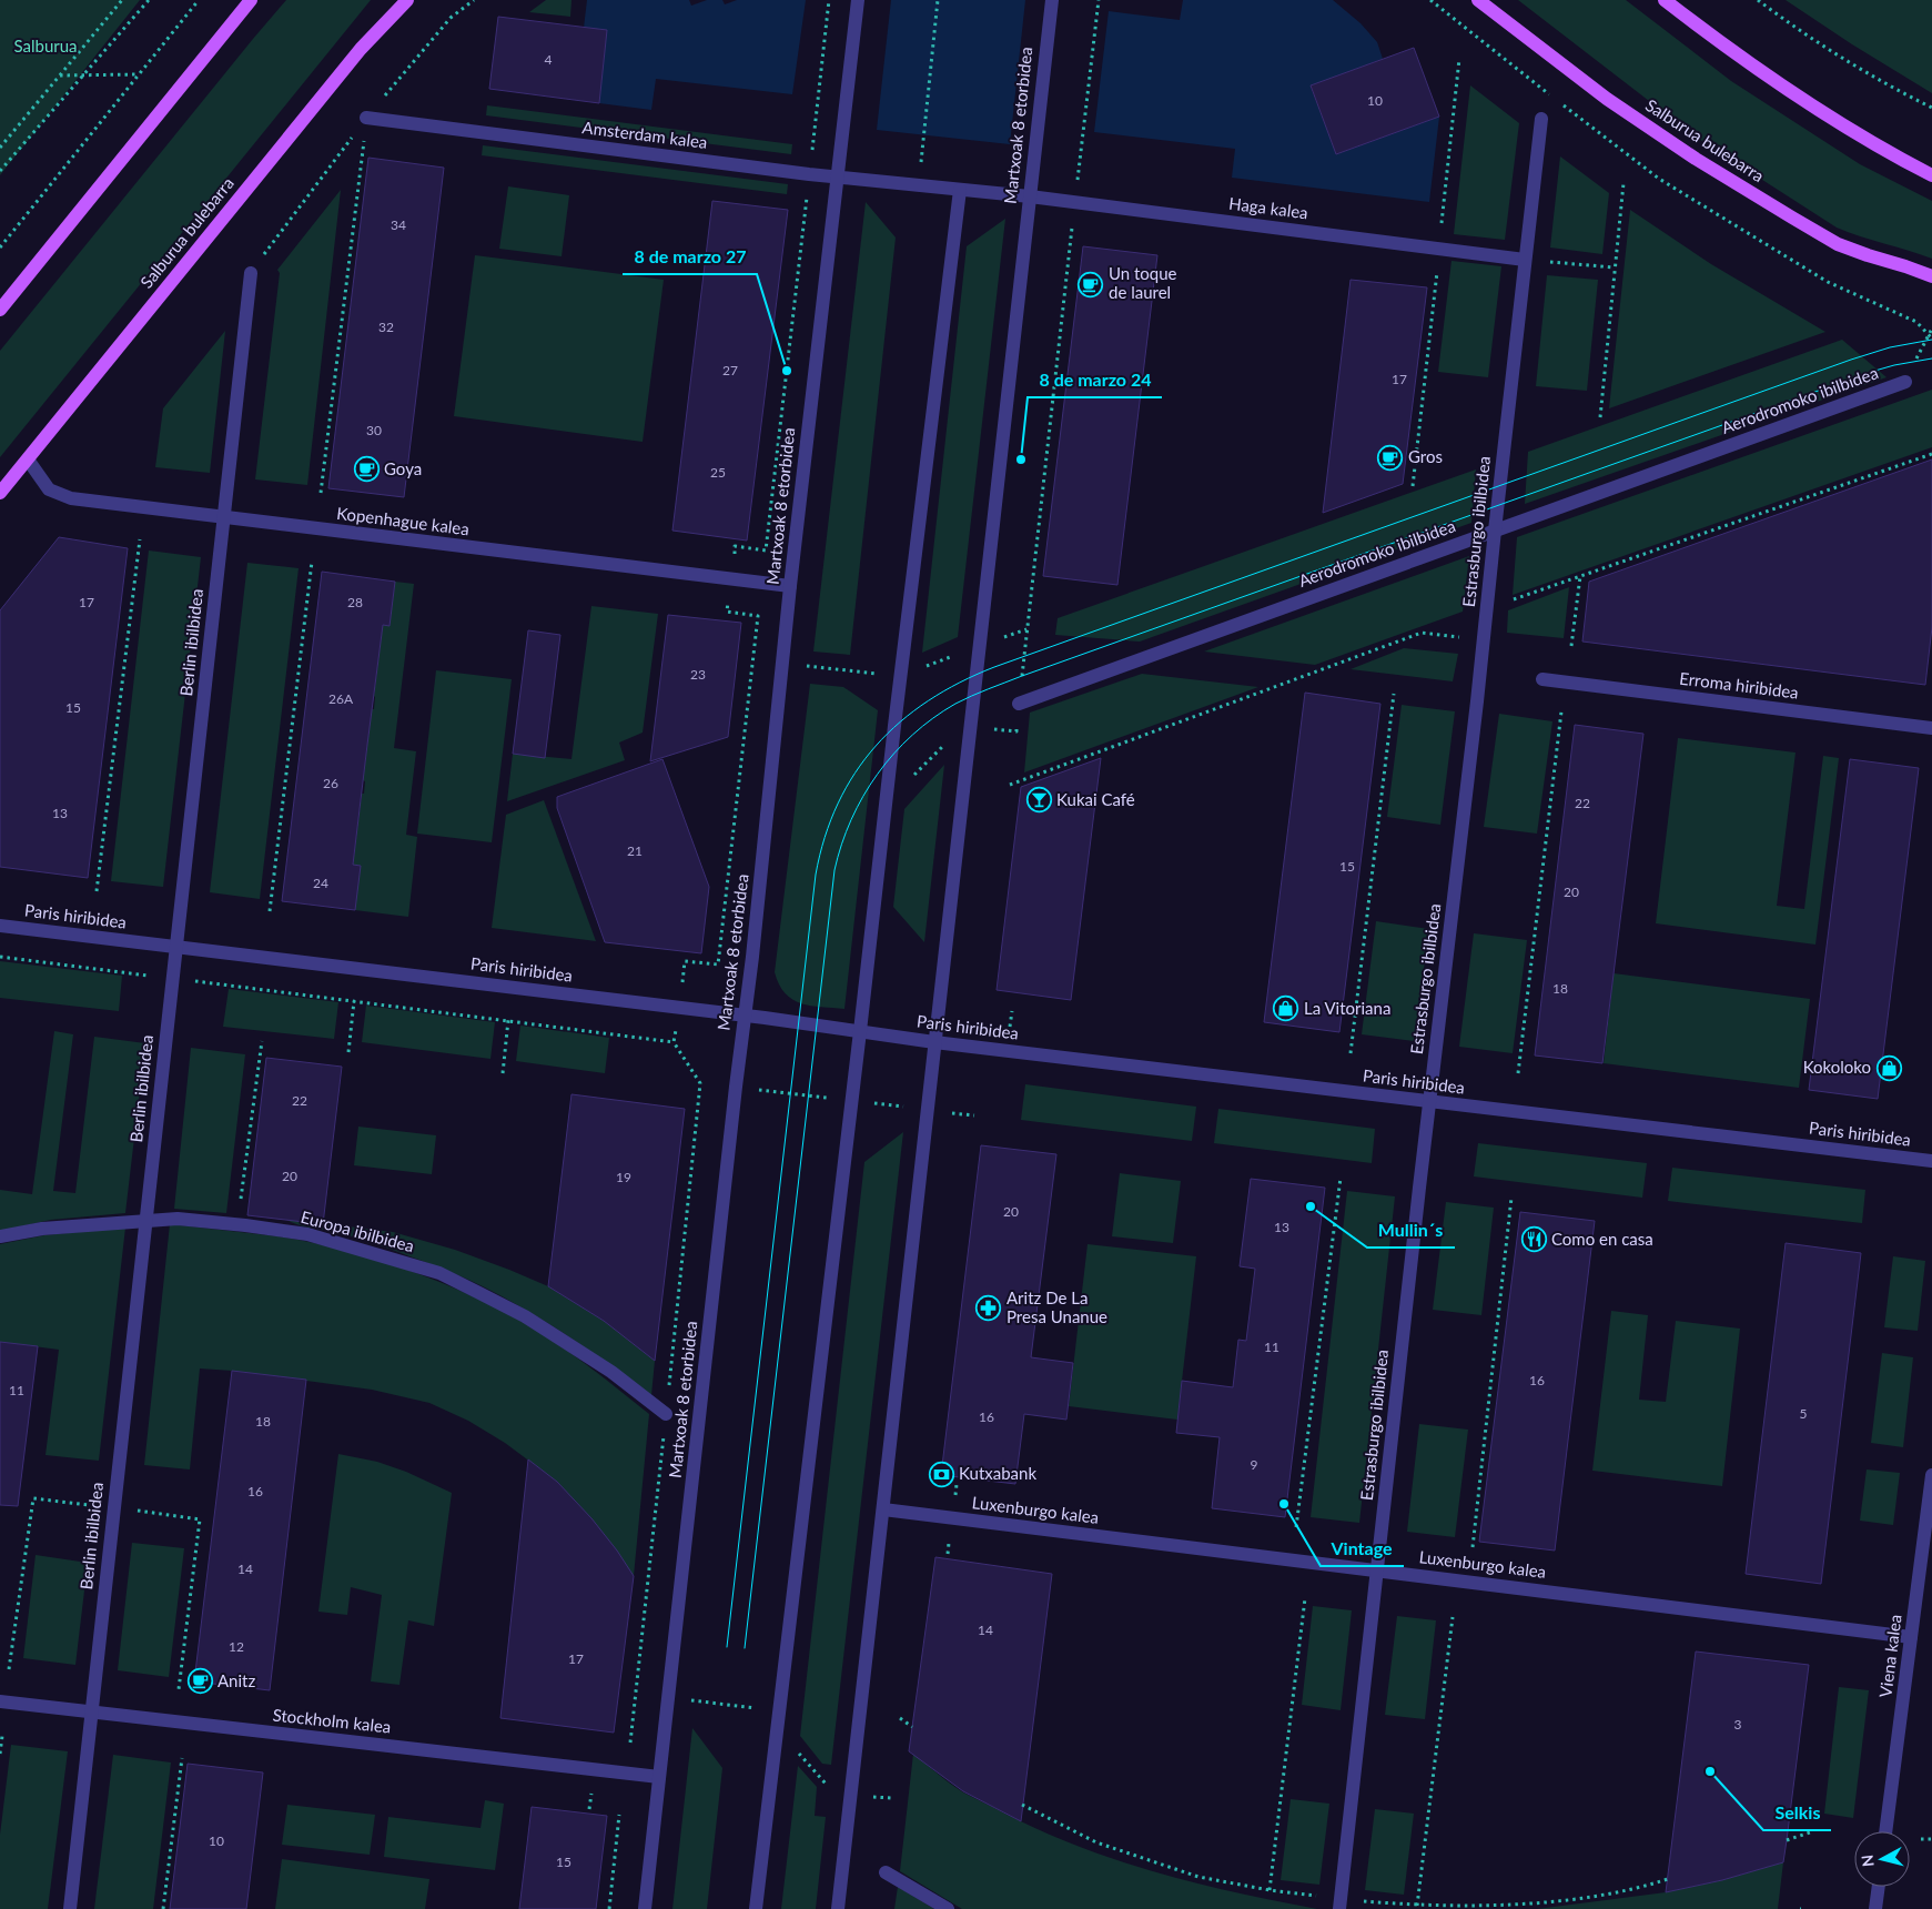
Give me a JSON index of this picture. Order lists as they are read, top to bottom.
{
  "streets": {
    "main road": ["Salburua bulebarra"],
    "street": [
      "Martxoak 8 etorbidea",
      "Amsterdam kalea",
      "Haga kalea",
      "Aerodromoko ibilbidea",
      "Kopenhague kalea",
      "Estrasburgo ibilbidea",
      "Berlin ibilbidea",
      "Erroma hiribidea",
      "Paris hiribidea",
      "Europa ibilbidea",
      "Luxenburgo kalea",
      "Viena kalea",
      "Stockholm kalea"
    ]
  },
  "crossings": [
    ["Martxoak 8 etorbidea", "Amsterdam kalea"],
    ["Martxoak 8 etorbidea", "Haga kalea"],
    ["Martxoak 8 etorbidea", "Kopenhague kalea"],
    ["Martxoak 8 etorbidea", "Paris hiribidea"],
    ["Martxoak 8 etorbidea", "Luxenburgo kalea"],
    ["Martxoak 8 etorbidea", "Stockholm kalea"],
    ["Amsterdam kalea", "Haga kalea"],
    ["Salburua bulebarra", "Kopenhague kalea"],
    ["Haga kalea", "Estrasburgo ibilbidea"],
    ["Aerodromoko ibilbidea", "Estrasburgo ibilbidea"],
    ["Kopenhague kalea", "Berlin ibilbidea"],
    ["Estrasburgo ibilbidea", "Paris hiribidea"],
    ["Estrasburgo ibilbidea", "Luxenburgo kalea"],
    ["Berlin ibilbidea", "Paris hiribidea"],
    ["Berlin ibilbidea", "Europa ibilbidea"],
    ["Berlin ibilbidea", "Stockholm kalea"],
    ["Luxenburgo kalea", "Viena kalea"]
  ],
  "parks": ["Salburua"],
  "places": {
    "cafe": [
      "Un toque de laurel",
      "Gros",
      "Goya",
      "Anitz"
    ],
    "other": [
      "8 de marzo 27",
      "8 de marzo 24",
      "Mullin´s",
      "Vintage",
      "Selkis"
    ],
    "bar": ["Kukai Café"],
    "shop": ["La Vitoriana", "Kokoloko"],
    "restaurant": ["Como en casa"],
    "pharmacy": ["Aritz De La Presa Unanue"],
    "bank": ["Kutxabank"]
  },
  "house_numbers": [
    "4",
    "10",
    "34",
    "32",
    "27",
    "17",
    "30",
    "25",
    "17",
    "28",
    "23",
    "26A",
    "15",
    "26",
    "22",
    "13",
    "21",
    "15",
    "24",
    "20",
    "18",
    "22",
    "20",
    "19",
    "20",
    "13",
    "11",
    "16",
    "11",
    "5",
    "16",
    "18",
    "9",
    "16",
    "14",
    "14",
    "12",
    "17",
    "3",
    "10",
    "15"
  ],
  "north": "left"
}
